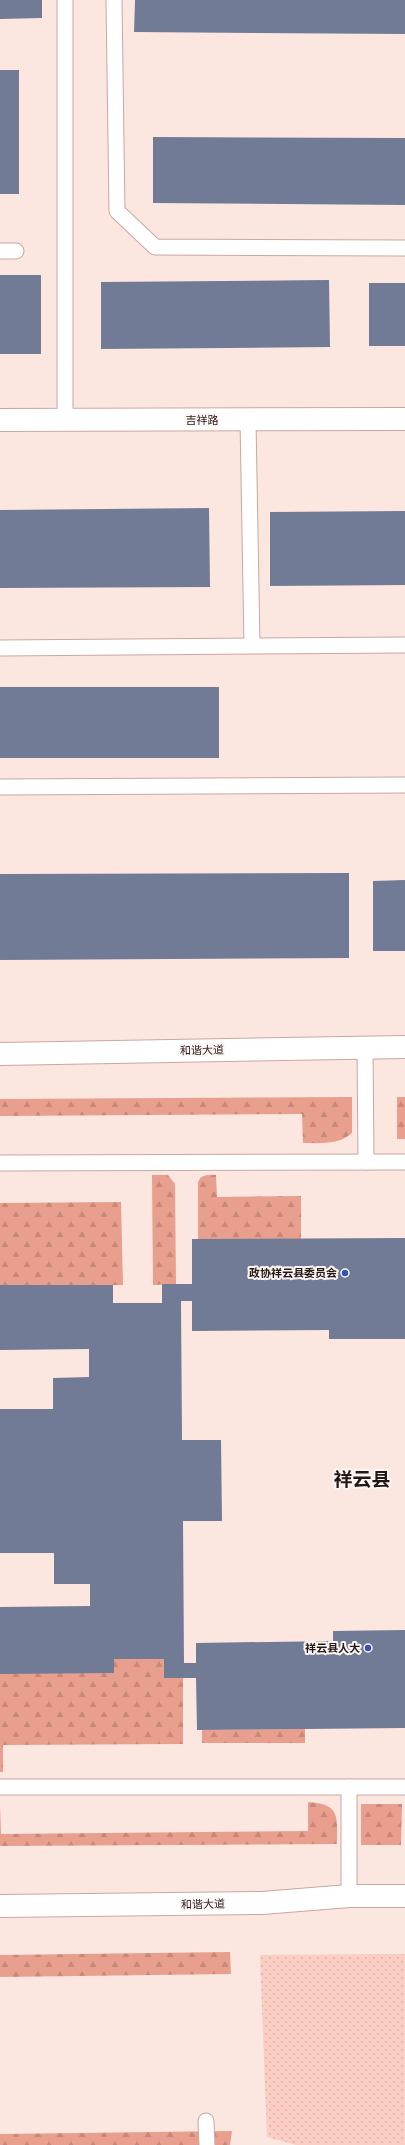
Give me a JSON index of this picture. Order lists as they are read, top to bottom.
{
  "streets": {
    "main road": ["吉祥路", "和谐大道"]
  },
  "districts": ["祥云县"],
  "places": ["政协祥云县委员会", "祥云县人大"]
}
